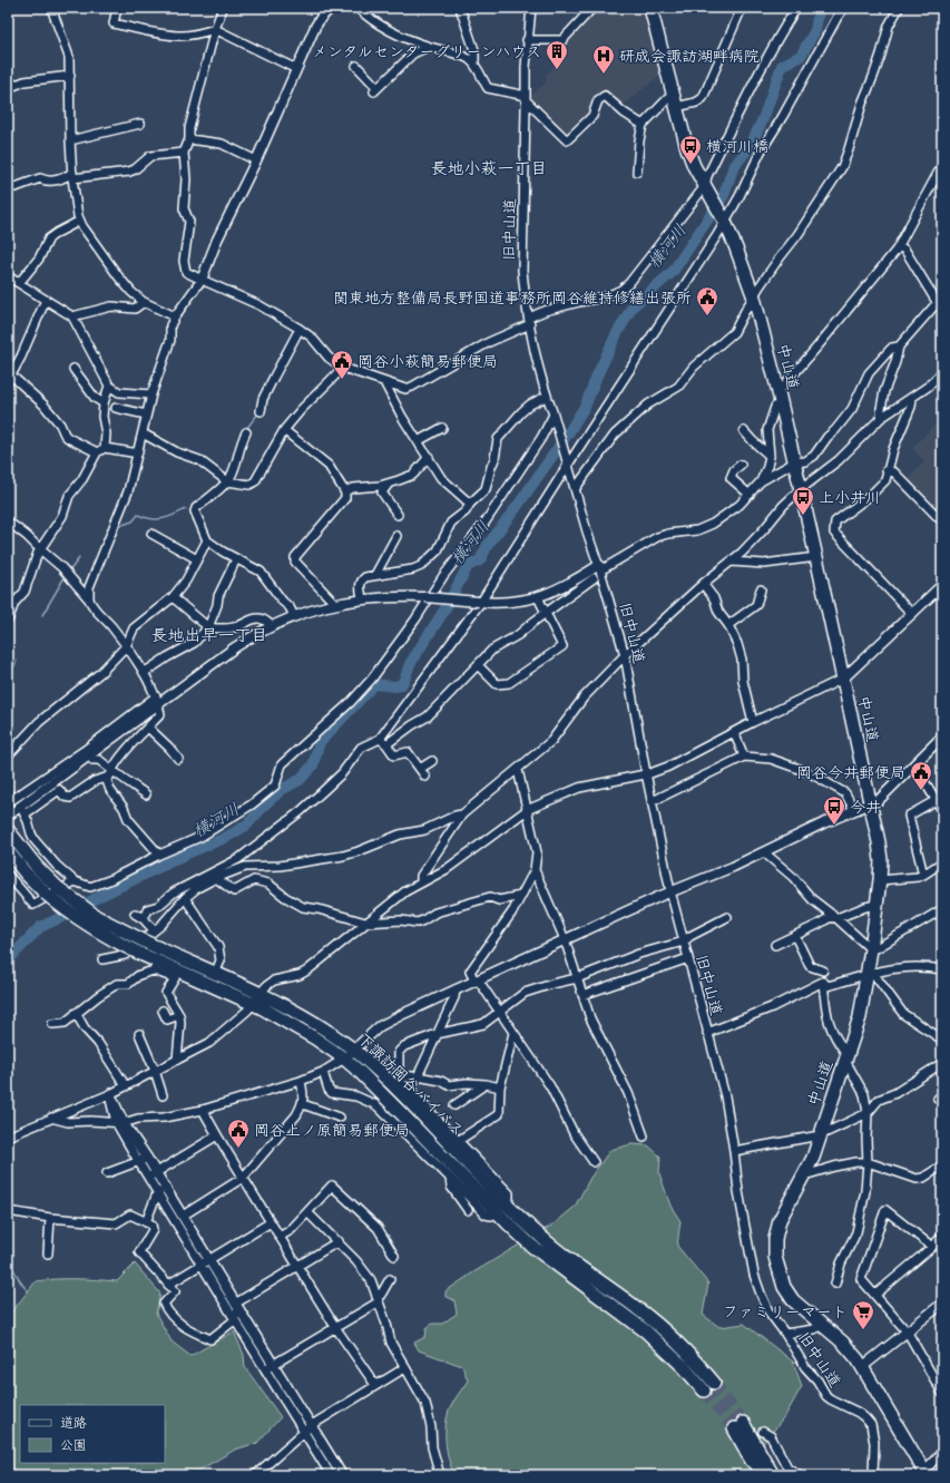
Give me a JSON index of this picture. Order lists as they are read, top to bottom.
{
  "streets": {
    "highway": ["中山道", "下諏訪岡谷バイパス"],
    "street": ["旧中山道"]
  },
  "districts": ["長地小萩一丁目", "長地出早一丁目"],
  "water": ["横河川"],
  "places": {
    "building": ["メンタルセンターグリーンハウス"],
    "hospital": ["研成会諏訪湖畔病院"],
    "bus stop": ["横河川橋", "上小井川", "今井"],
    "public building": [
      "関東地方整備局長野国道事務所岡谷維持修繕出張所",
      "岡谷小萩簡易郵便局",
      "岡谷今井郵便局",
      "岡谷上ノ原簡易郵便局"
    ],
    "supermarket": ["ファミリーマート"]
  },
  "legend": ["道路", "公園"]
}
